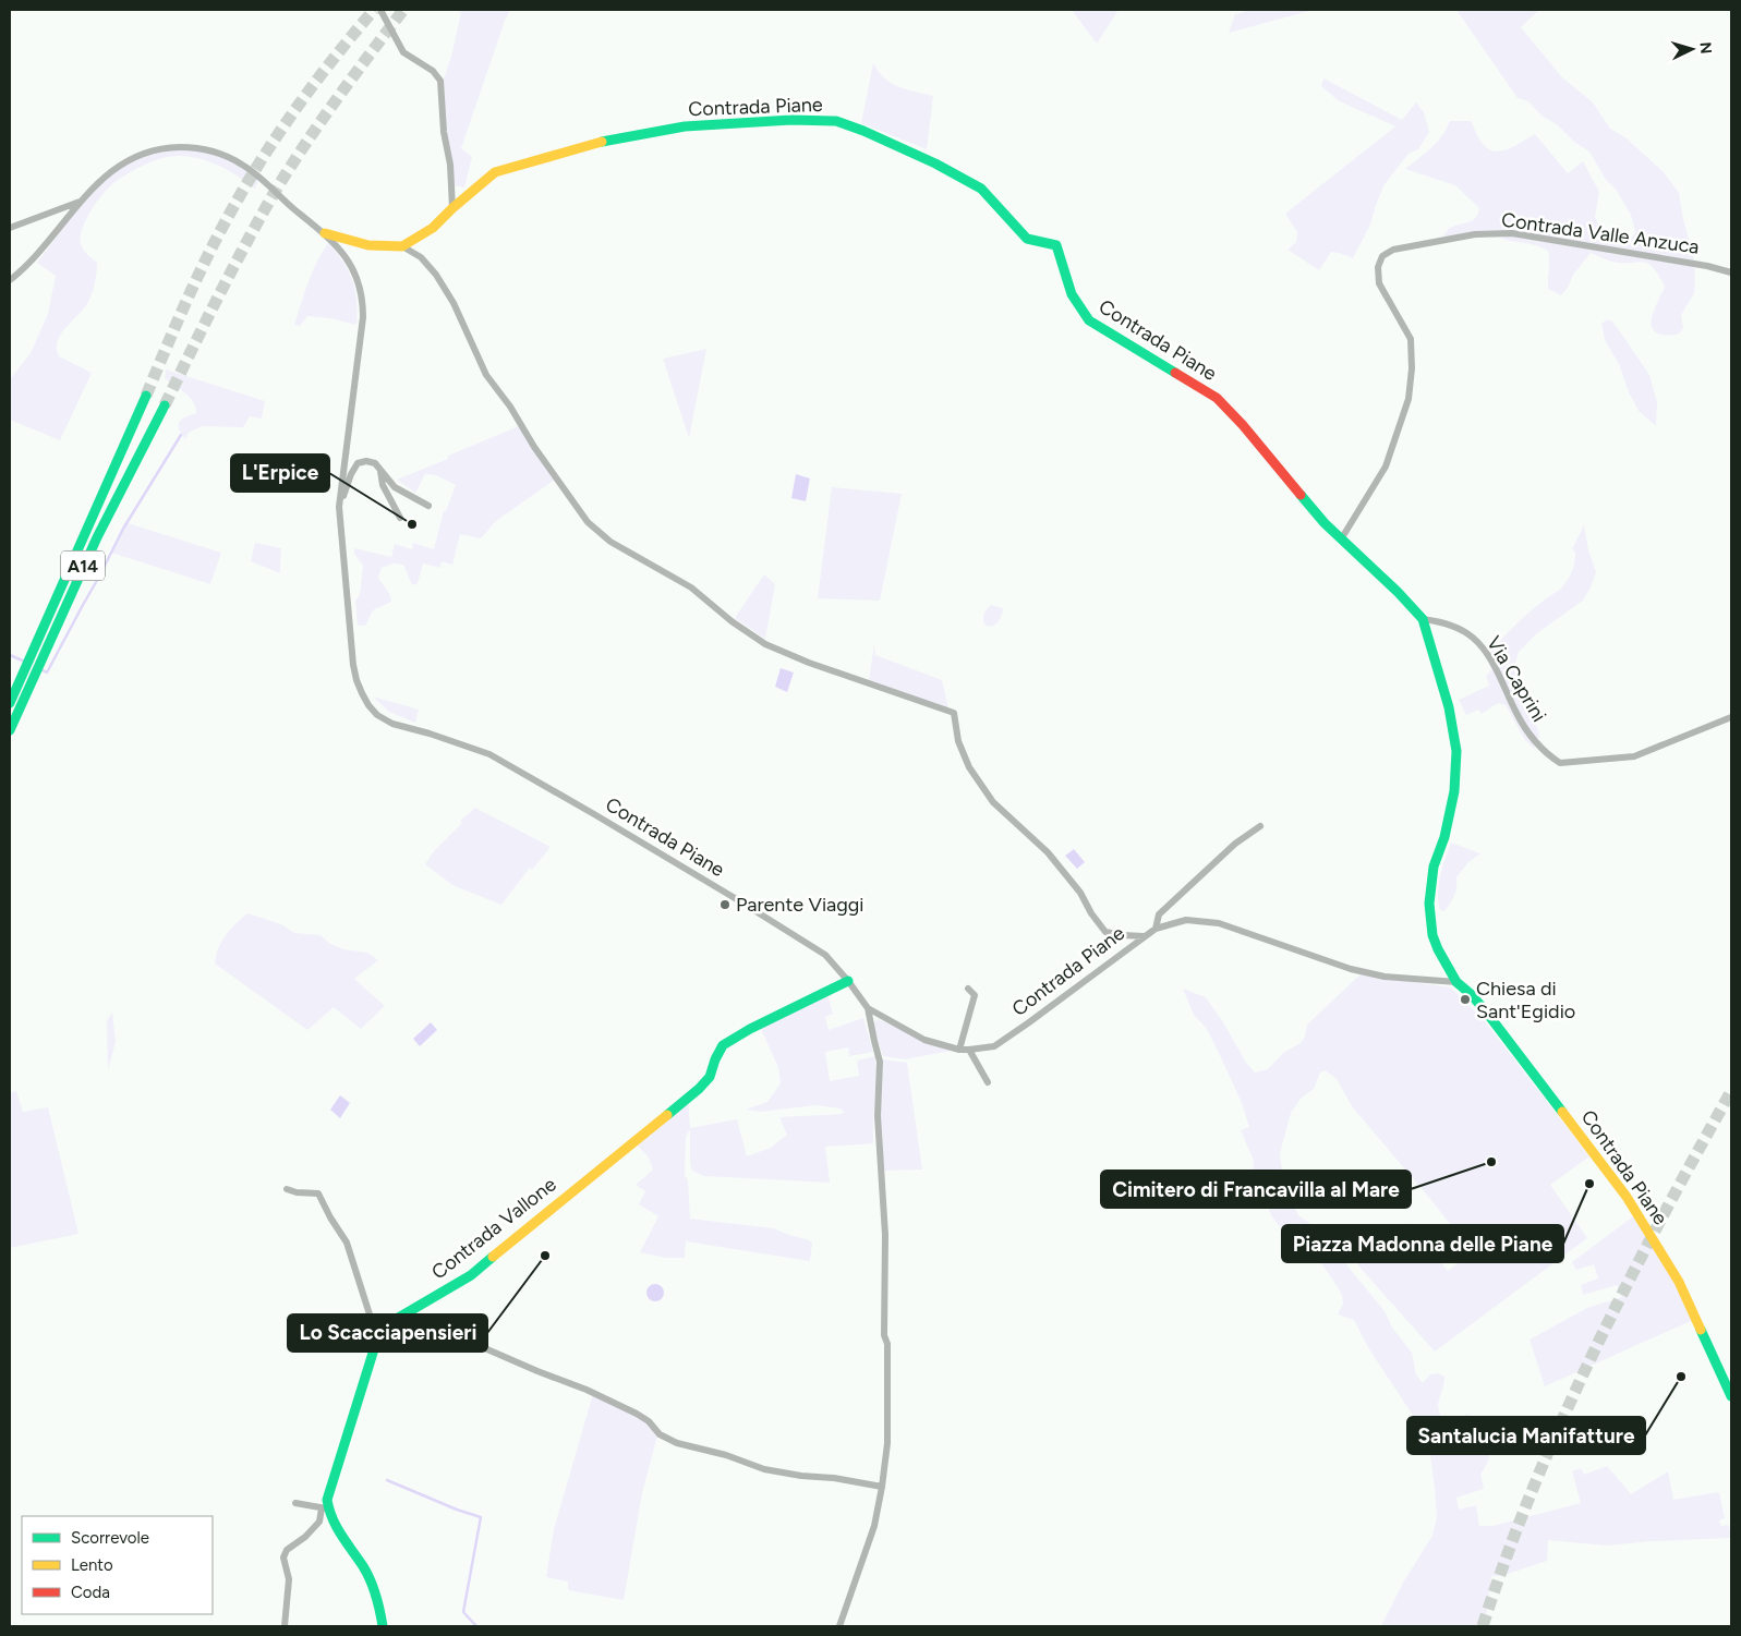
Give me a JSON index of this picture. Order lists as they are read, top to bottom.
{
  "streets": {
    "main road": ["Contrada Piane", "A14", "Contrada Vallone"],
    "street": ["Contrada Valle Anzuca", "Via Caprini"]
  },
  "crossings": [
    ["Contrada Piane", "Contrada Valle Anzuca"],
    ["Contrada Piane", "Via Caprini"],
    ["Contrada Piane", "Contrada Vallone"]
  ],
  "places": [
    "L'Erpice",
    "Parente Viaggi",
    "Chiesa di Sant'Egidio",
    "Cimitero di Francavilla al Mare",
    "Piazza Madonna delle Piane",
    "Lo Scacciapensieri",
    "Santalucia Manifatture"
  ],
  "legend": ["Scorrevole", "Lento", "Coda"],
  "north": "right"
}
